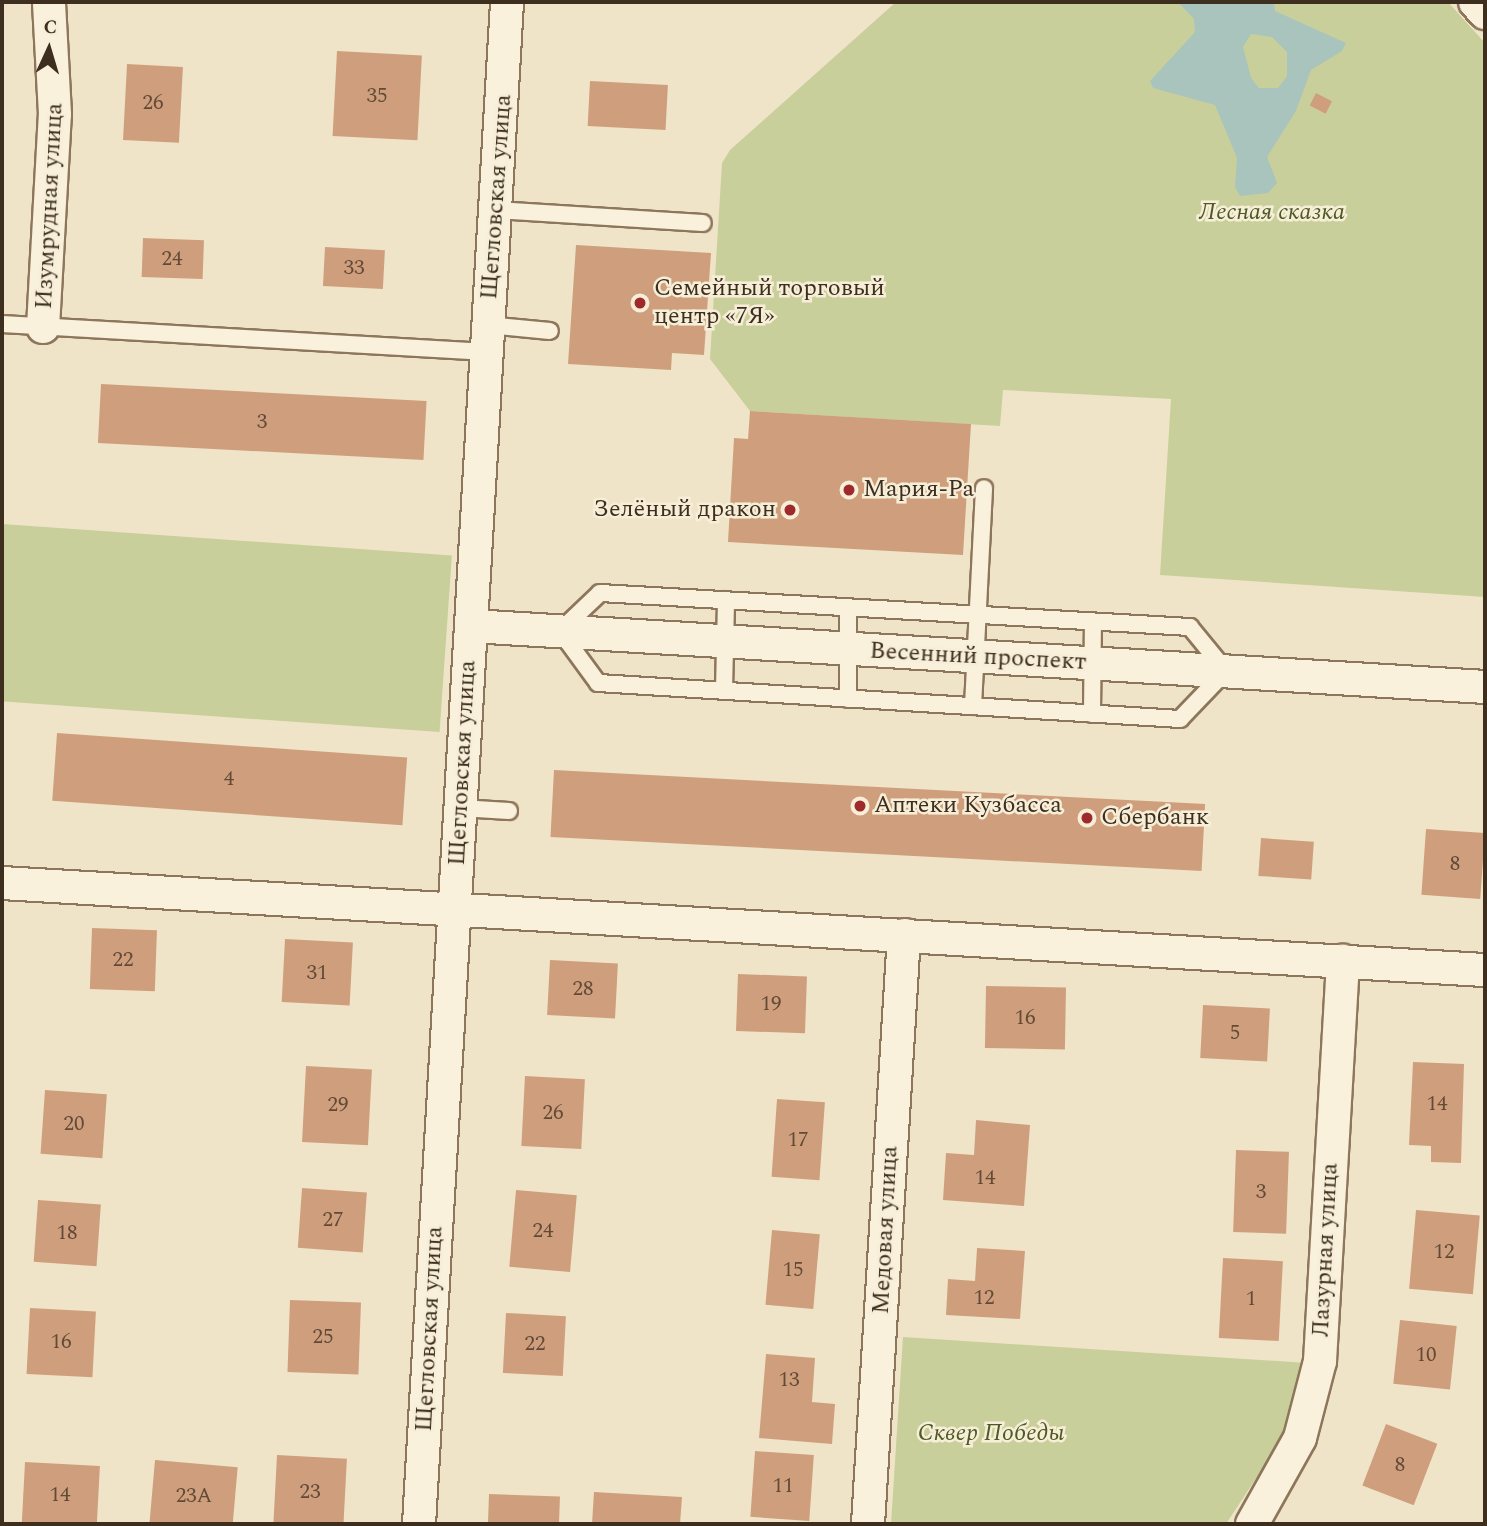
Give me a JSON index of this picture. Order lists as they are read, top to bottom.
{
  "streets": {
    "street": [
      "Щегловская улица",
      "Изумрудная улица",
      "Весенний проспект",
      "Медовая улица",
      "Лазурная улица"
    ]
  },
  "crossings": [
    ["Щегловская улица", "Весенний проспект"]
  ],
  "parks": ["Лесная сказка", "Сквер Победы"],
  "places": [
    "Семейный торговый центр «7Я»",
    "Мария-Ра",
    "Зелёный дракон",
    "Аптеки Кузбасса",
    "Сбербанк"
  ],
  "house_numbers": [
    "35",
    "26",
    "24",
    "33",
    "3",
    "4",
    "8",
    "22",
    "31",
    "28",
    "19",
    "16",
    "5",
    "14",
    "29",
    "26",
    "20",
    "17",
    "14",
    "3",
    "27",
    "24",
    "18",
    "12",
    "15",
    "12",
    "1",
    "25",
    "16",
    "22",
    "10",
    "13",
    "8",
    "11",
    "23",
    "14",
    "23А"
  ],
  "north": "top"
}
